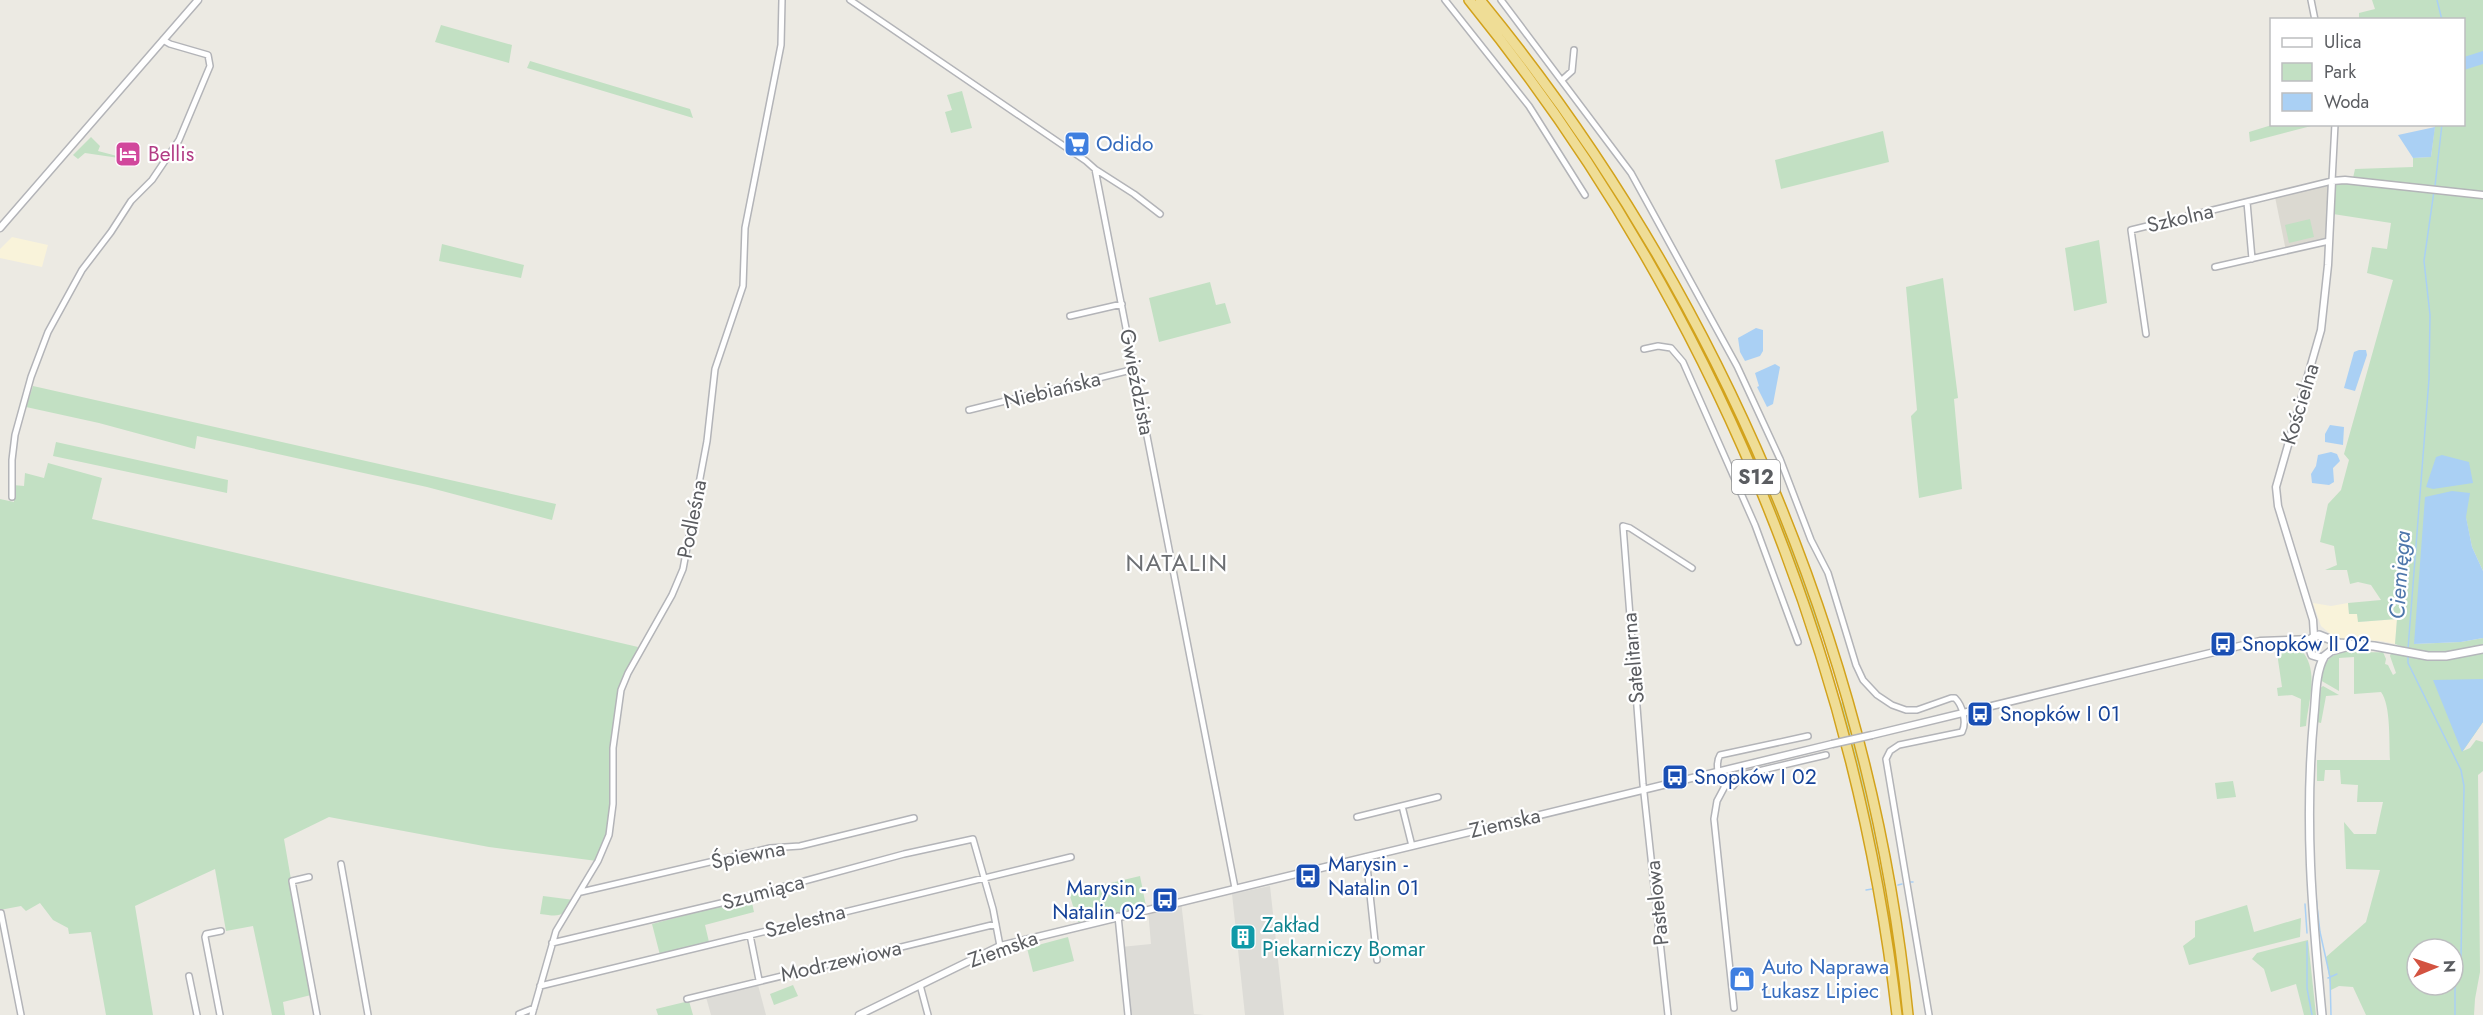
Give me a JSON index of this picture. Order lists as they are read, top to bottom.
{
  "streets": {
    "highway": ["S12"],
    "street": [
      "Szkolna",
      "Gwieździsta",
      "Niebiańska",
      "Kościelna",
      "Podleśna",
      "Satelitarna",
      "Ziemska",
      "Śpiewna",
      "Szumiąca",
      "Pastelowa",
      "Szelestna",
      "Modrzewiowa"
    ]
  },
  "crossings": [
    ["Szkolna", "Kościelna"],
    ["Gwieździsta", "Niebiańska"],
    ["Gwieździsta", "Ziemska"],
    ["Kościelna", "Ziemska"],
    ["Podleśna", "Śpiewna"],
    ["Podleśna", "Szumiąca"],
    ["Podleśna", "Szelestna"],
    ["Satelitarna", "Ziemska"],
    ["Satelitarna", "Pastelowa"],
    ["Ziemska", "Pastelowa"],
    ["Szumiąca", "Szelestna"]
  ],
  "districts": ["NATALIN"],
  "water": ["Ciemięga"],
  "places": {
    "supermarket": ["Odido"],
    "hotel": ["Bellis"],
    "bus stop": [
      "Snopków II 02",
      "Snopków I 01",
      "Snopków I 02",
      "Marysin - Natalin 01",
      "Marysin - Natalin 02"
    ],
    "building": ["Zakład Piekarniczy Bomar"],
    "shop": ["Auto Naprawa Łukasz Lipiec"]
  },
  "legend": ["Ulica", "Park", "Woda"],
  "north": "right"
}
